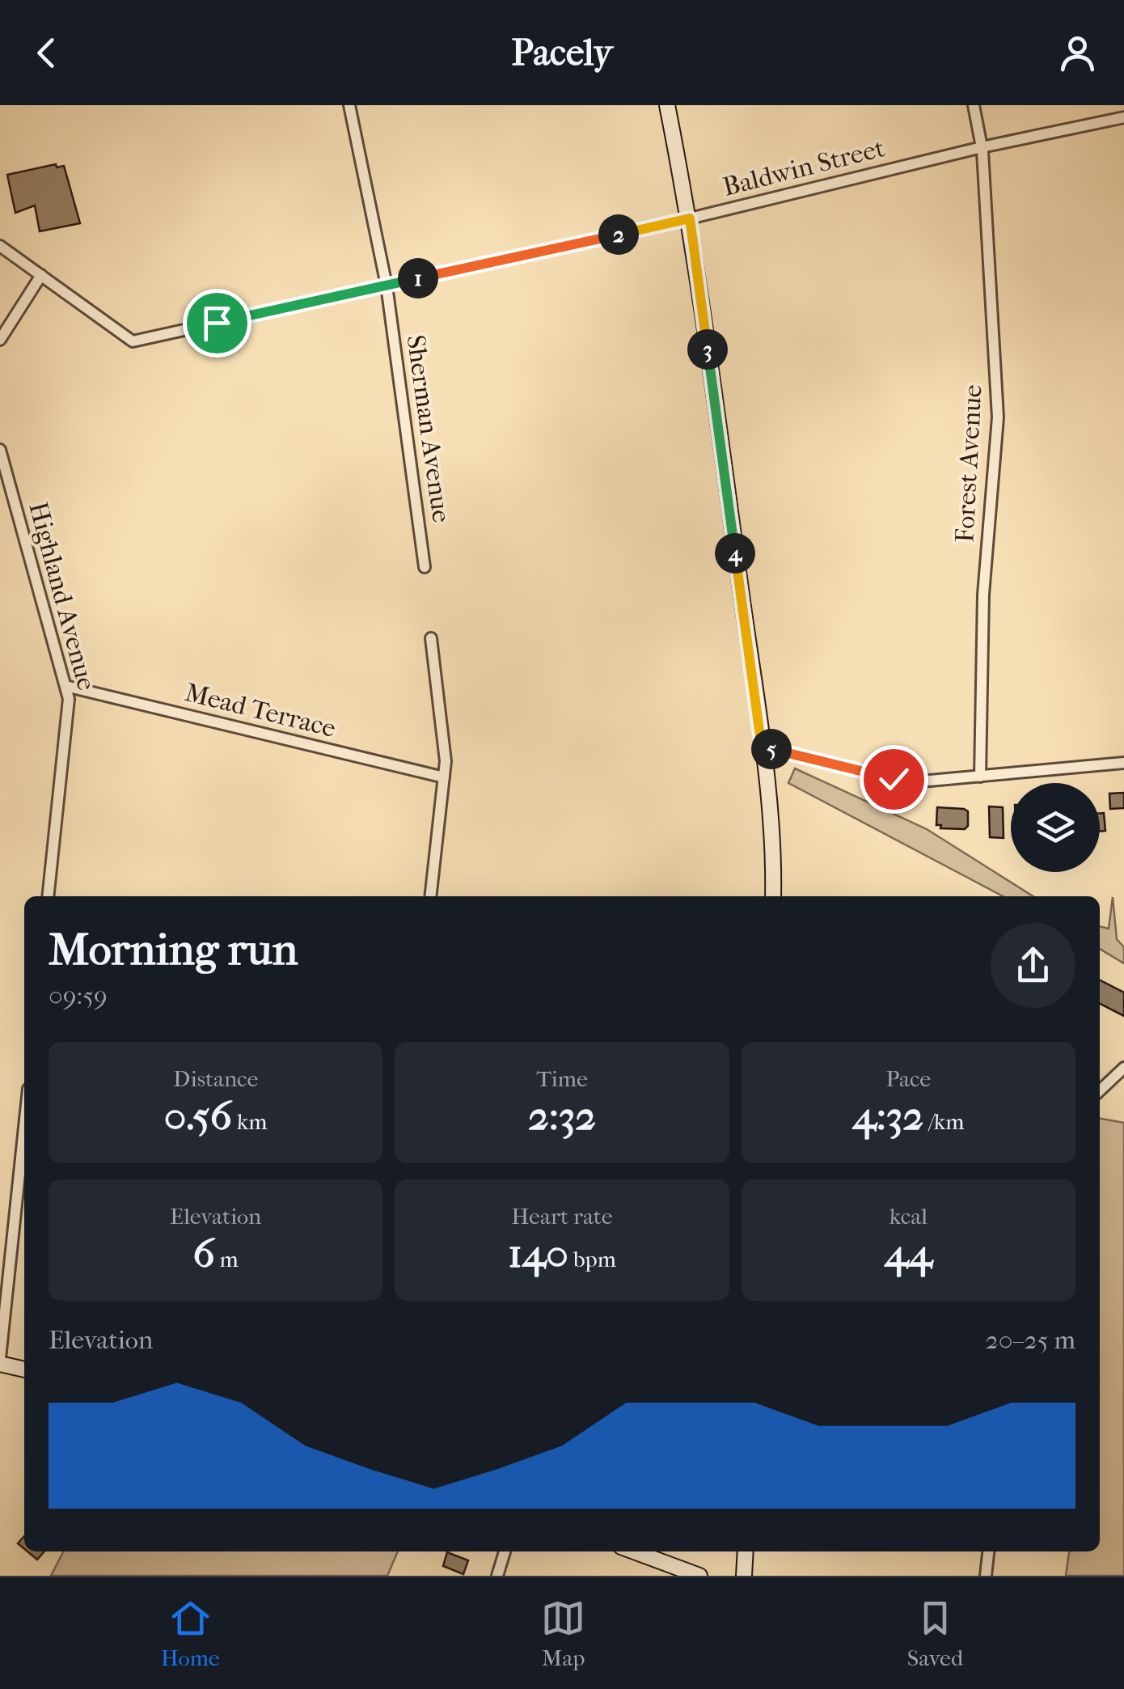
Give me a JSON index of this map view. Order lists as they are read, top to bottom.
{
  "streets": {
    "street": [
      "Baldwin Street",
      "Sherman Avenue",
      "Forest Avenue",
      "Highland Avenue",
      "Mead Terrace"
    ]
  },
  "crossings": [
    ["Baldwin Street", "Sherman Avenue"],
    ["Baldwin Street", "Forest Avenue"],
    ["Highland Avenue", "Mead Terrace"]
  ],
  "page": {
    "header": "Pacely",
    "pins": [
      "2",
      "1",
      "3",
      "4",
      "5"
    ],
    "heading": ["Morning run", "09:59"],
    "stats": [
      ["Distance", "0.56 km"],
      ["Time", "2:32"],
      ["Pace", "4:32 /km"],
      ["Elevation", "6 m"],
      ["Heart rate", "140 bpm"],
      ["kcal", "44"]
    ],
    "chart": ["Elevation", "20–25 m"],
    "tabs": ["Home", "Map", "Saved"]
  }
}
